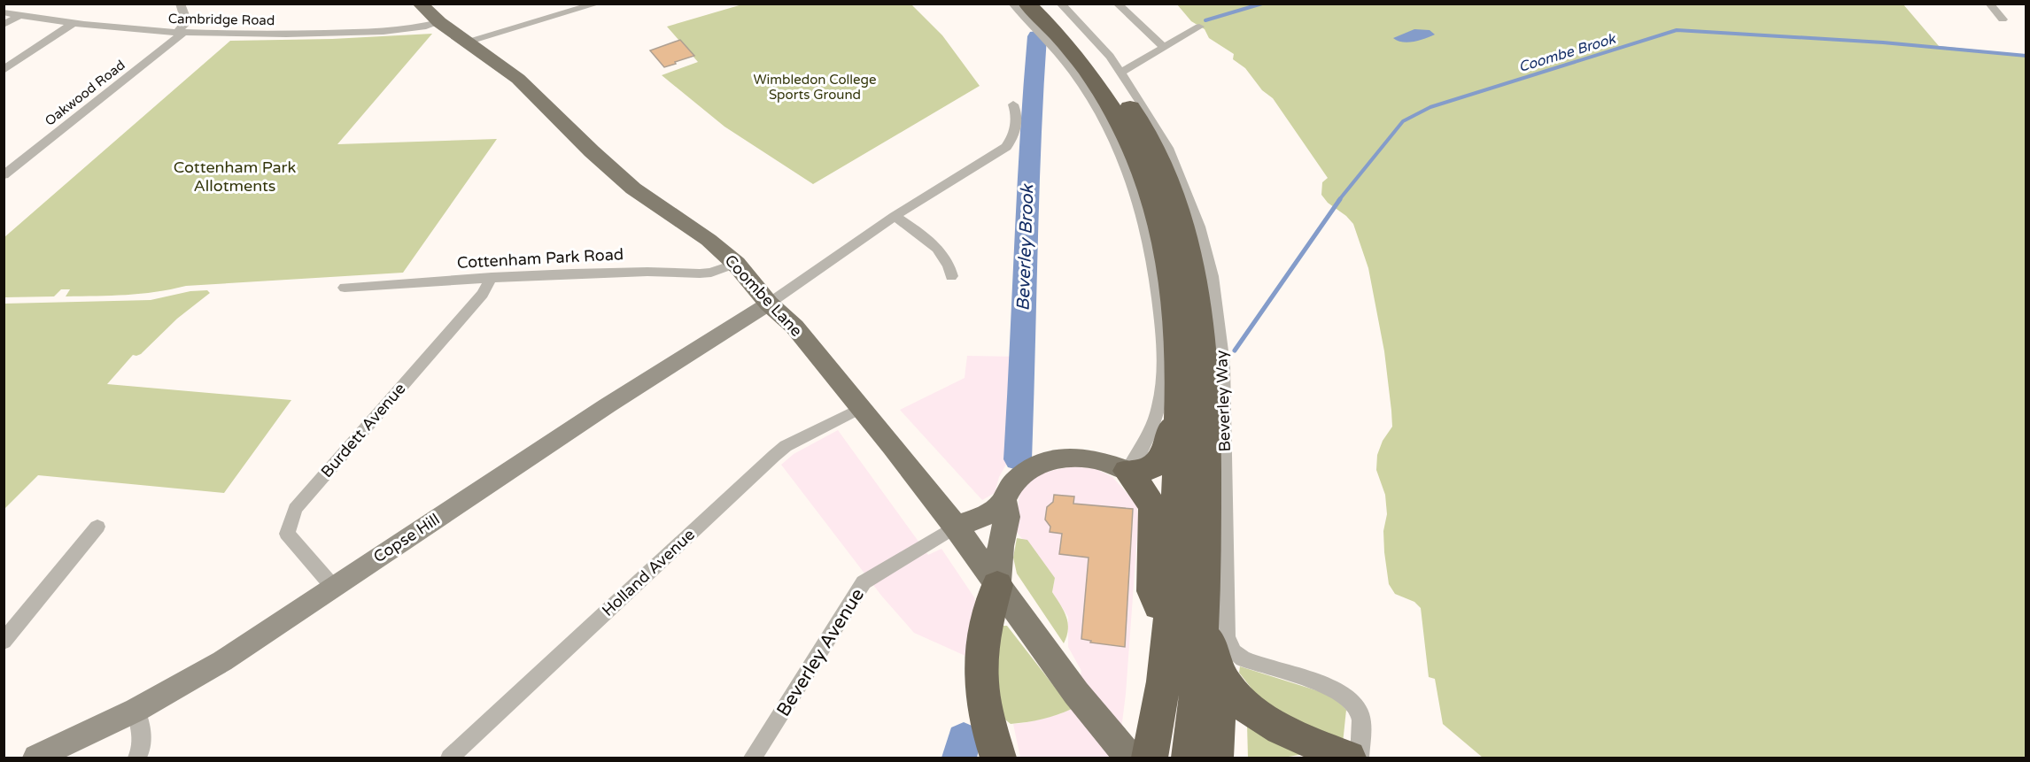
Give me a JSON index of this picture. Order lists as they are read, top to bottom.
{
  "streets": {
    "highway": ["Beverley Way"],
    "main road": ["Coombe Lane"],
    "street": [
      "Cambridge Road",
      "Oakwood Road",
      "Cottenham Park Road",
      "Burdett Avenue",
      "Copse Hill",
      "Holland Avenue",
      "Beverley Avenue"
    ]
  },
  "crossings": [
    ["Cambridge Road", "Oakwood Road"],
    ["Cambridge Road", "Coombe Lane"],
    ["Cottenham Park Road", "Coombe Lane"],
    ["Cottenham Park Road", "Burdett Avenue"],
    ["Coombe Lane", "Copse Hill"],
    ["Coombe Lane", "Holland Avenue"],
    ["Coombe Lane", "Beverley Avenue"],
    ["Burdett Avenue", "Copse Hill"]
  ],
  "water": ["Coombe Brook", "Beverley Brook"],
  "parks": ["Wimbledon College Sports Ground", "Cottenham Park Allotments"]
}
